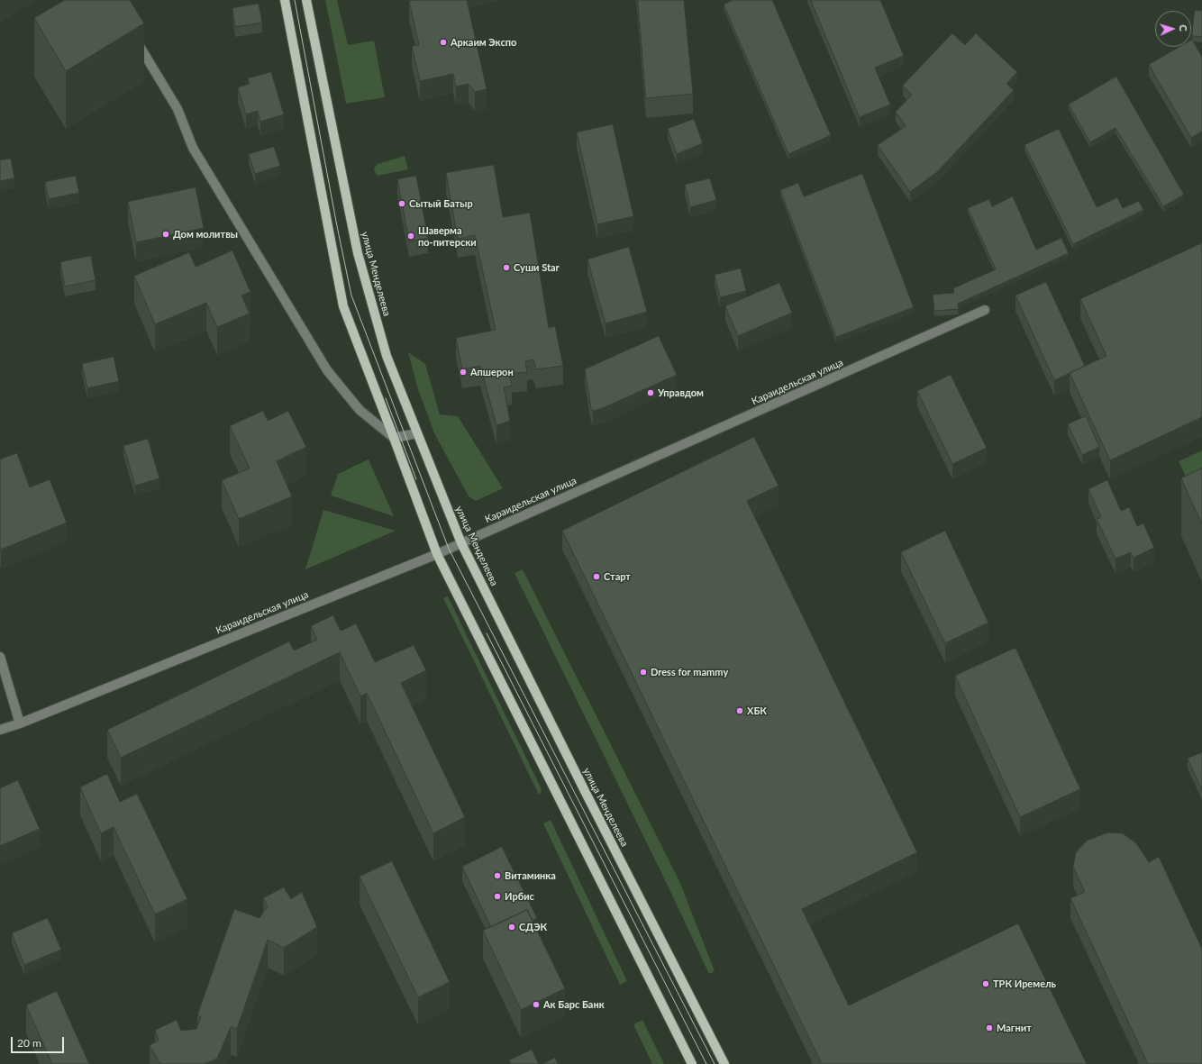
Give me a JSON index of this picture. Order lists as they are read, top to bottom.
{
  "streets": {
    "main road": ["улица Менделеева"],
    "street": ["Караидельская улица"]
  },
  "crossings": [
    ["улица Менделеева", "Караидельская улица"]
  ],
  "places": [
    "Аркаим Экспо",
    "Сытый Батыр",
    "Дом молитвы",
    "Шаверма по-питерски",
    "Суши Star",
    "Апшерон",
    "Управдом",
    "Старт",
    "Dress for mammy",
    "ХБК",
    "Витаминка",
    "Ирбис",
    "СДЭК",
    "ТРК Иремель",
    "Ак Барс Банк",
    "Магнит"
  ],
  "scale_bar": "20 m",
  "north": "right"
}
